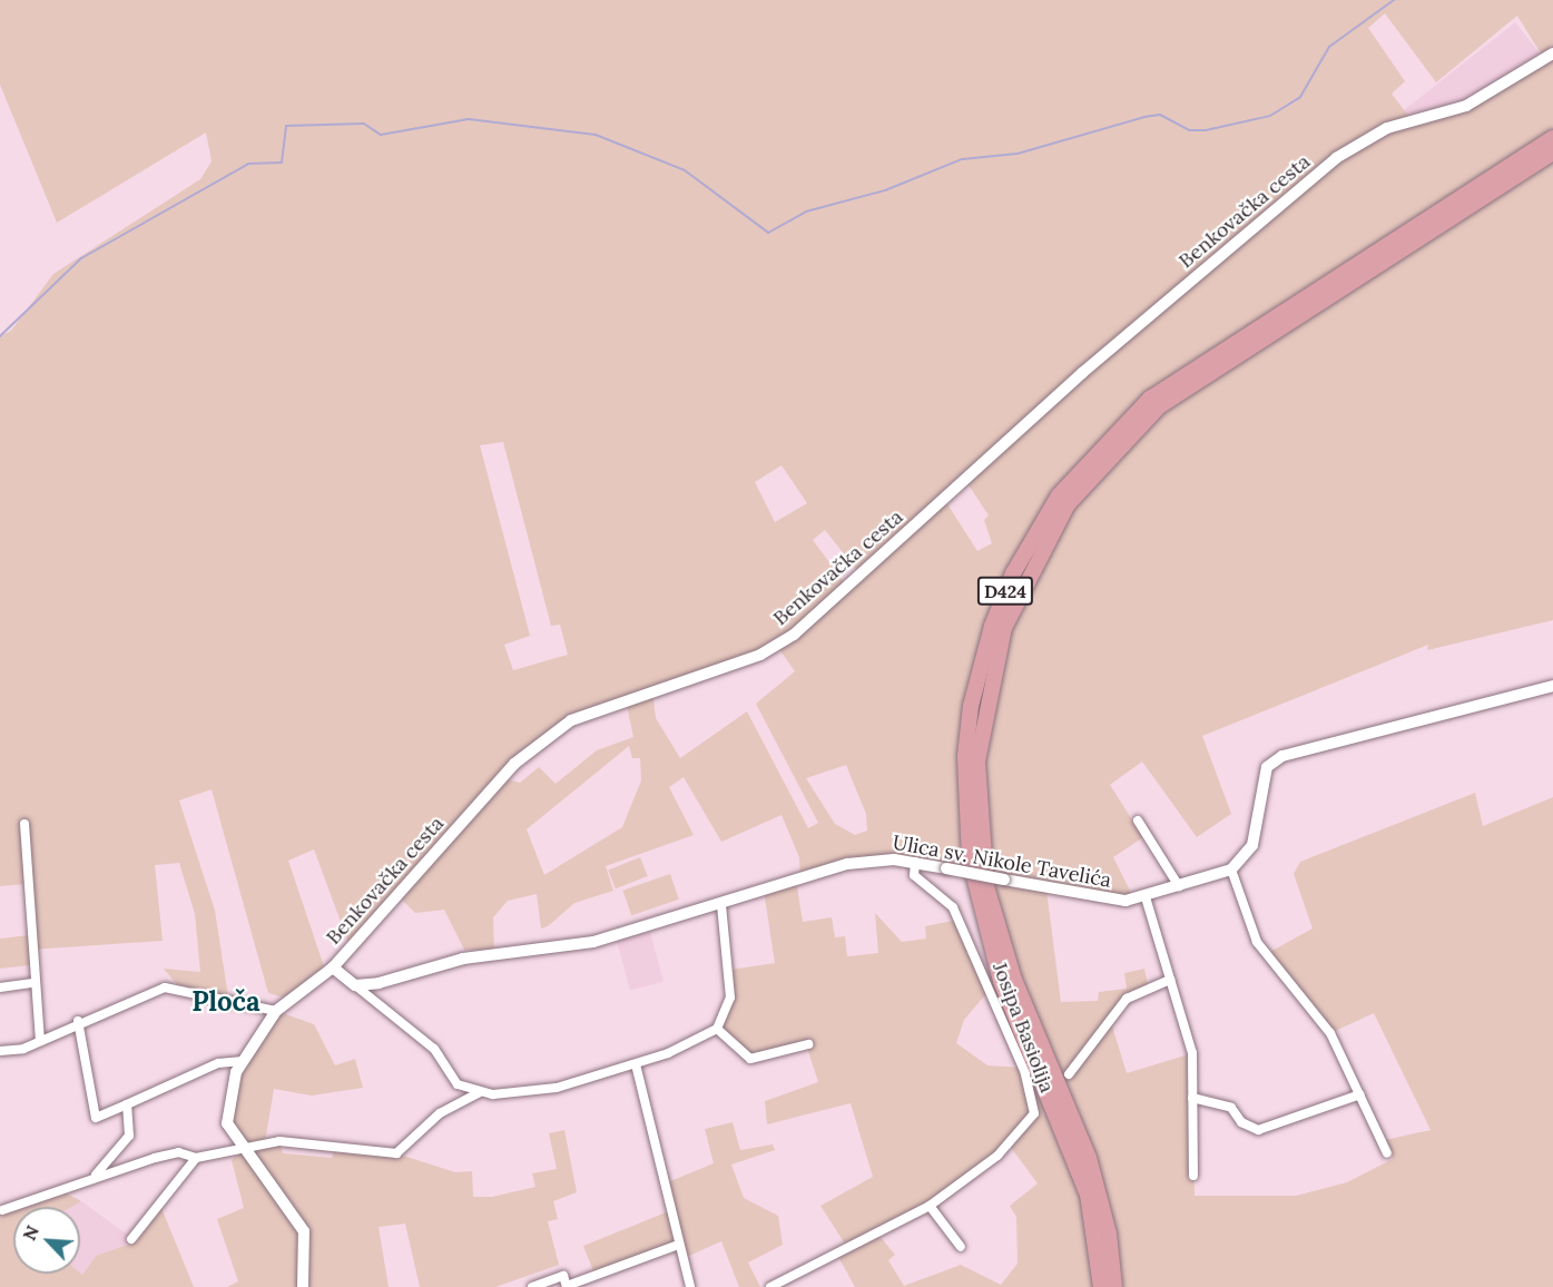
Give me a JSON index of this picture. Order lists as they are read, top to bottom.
{
  "streets": {
    "highway": ["D424"],
    "main road": ["Benkovačka cesta", "Ulica sv. Nikole Tavelića"],
    "street": ["Josipa Basiolija"]
  },
  "crossings": [
    ["Ulica sv. Nikole Tavelića", "Josipa Basiolija"]
  ],
  "districts": ["Ploča"],
  "north": "top left"
}
